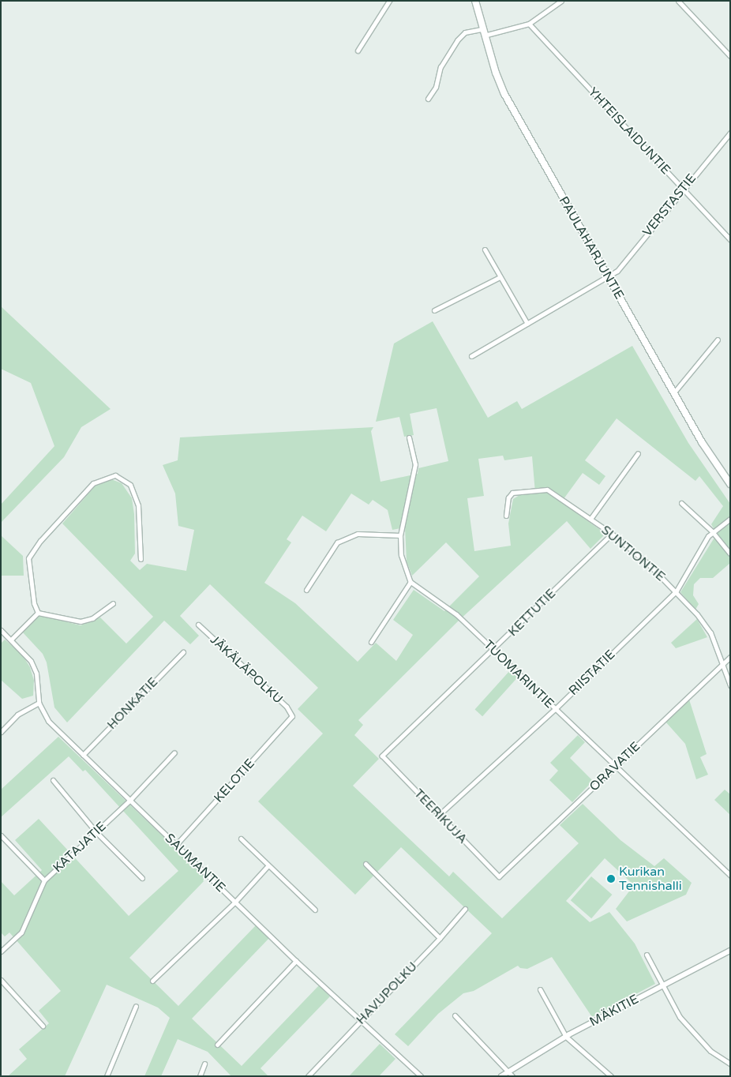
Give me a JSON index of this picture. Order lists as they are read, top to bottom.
{
  "streets": {
    "main road": ["PAULAHARJUNTIE"],
    "street": [
      "YHTEISLAIDUNTIE",
      "VERSTASTIE",
      "SUNTIONTIE",
      "KETTUTIE",
      "JÄKÄLÄPOLKU",
      "RIISTATIE",
      "TUOMARINTIE",
      "HONKATIE",
      "ORAVATIE",
      "KELOTIE",
      "TEERIKUJA",
      "KATAJATIE",
      "SAUMANTIE",
      "HAVUPOLKU",
      "MÄKITIE"
    ]
  },
  "crossings": [
    ["YHTEISLAIDUNTIE", "VERSTASTIE"],
    ["VERSTASTIE", "PAULAHARJUNTIE"],
    ["SUNTIONTIE", "KETTUTIE"],
    ["SUNTIONTIE", "RIISTATIE"],
    ["SUNTIONTIE", "ORAVATIE"],
    ["KETTUTIE", "TUOMARINTIE"],
    ["KETTUTIE", "TEERIKUJA"],
    ["JÄKÄLÄPOLKU", "KELOTIE"],
    ["RIISTATIE", "TUOMARINTIE"],
    ["RIISTATIE", "TEERIKUJA"],
    ["TUOMARINTIE", "ORAVATIE"],
    ["HONKATIE", "SAUMANTIE"],
    ["ORAVATIE", "TEERIKUJA"],
    ["KELOTIE", "SAUMANTIE"],
    ["KATAJATIE", "SAUMANTIE"],
    ["SAUMANTIE", "HAVUPOLKU"]
  ],
  "places": ["Kurikan Tennishalli"]
}
